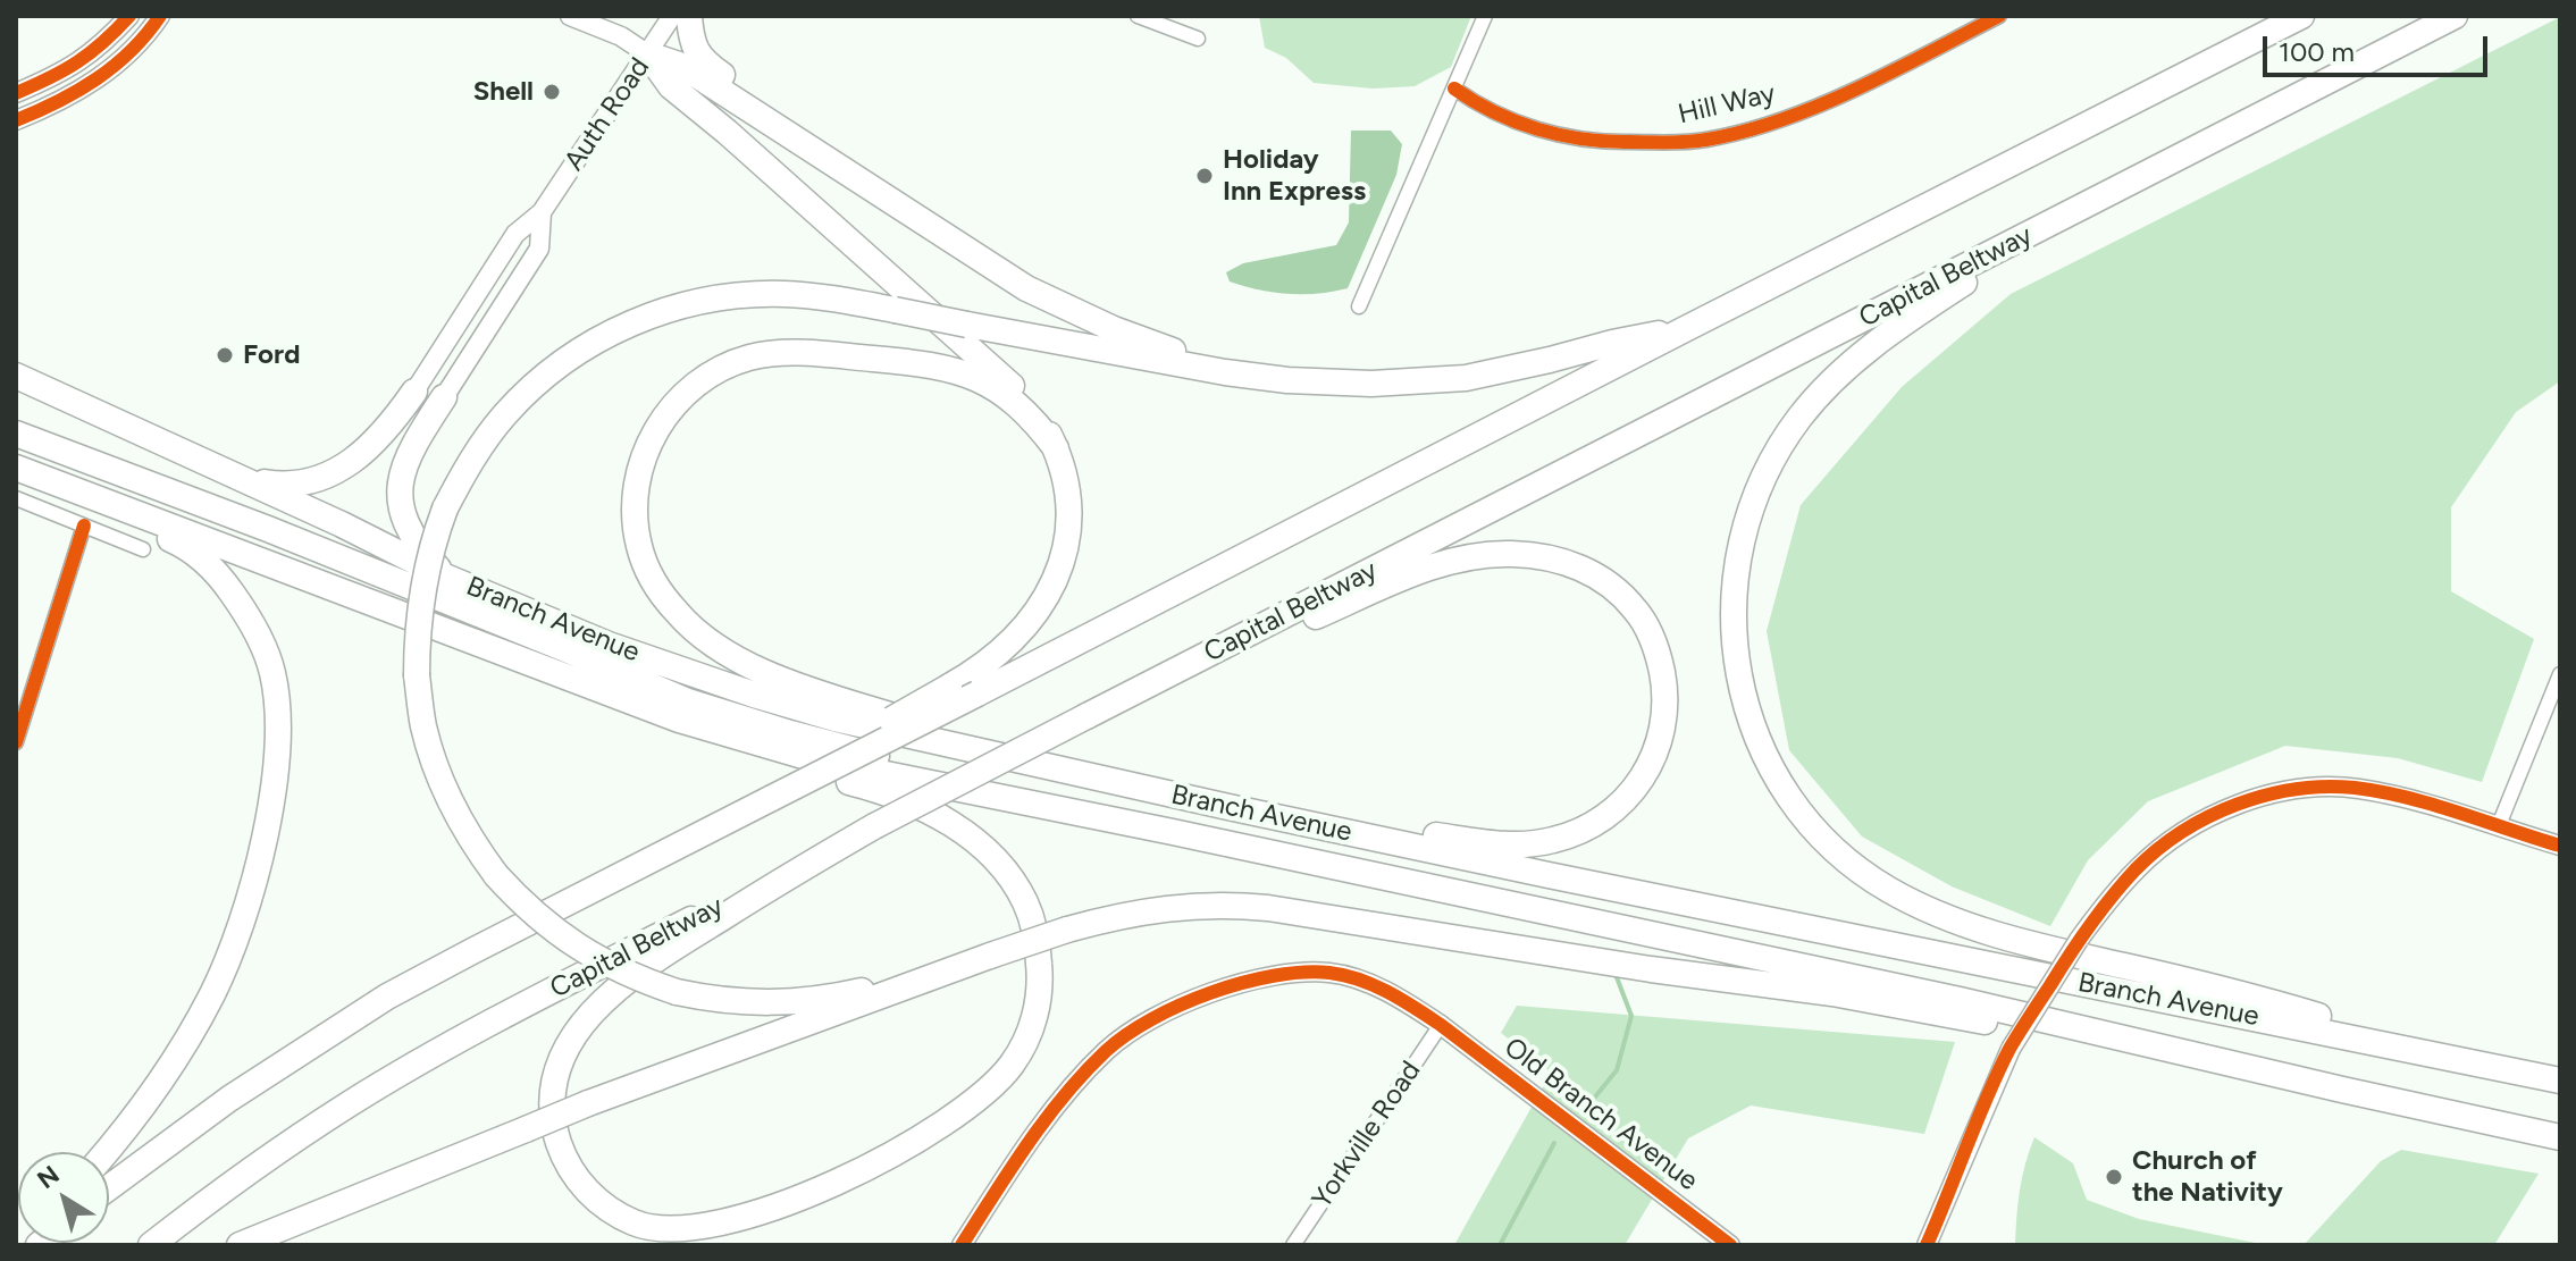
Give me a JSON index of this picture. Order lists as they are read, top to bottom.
{
  "streets": {
    "highway": ["Capital Beltway", "Branch Avenue"],
    "street": [
      "Hill Way",
      "Auth Road",
      "Old Branch Avenue",
      "Yorkville Road"
    ]
  },
  "crossings": [
    ["Old Branch Avenue", "Yorkville Road"]
  ],
  "places": [
    "Shell",
    "Holiday Inn Express",
    "Ford",
    "Church of the Nativity"
  ],
  "scale_bar": "100 m",
  "north": "top left"
}
